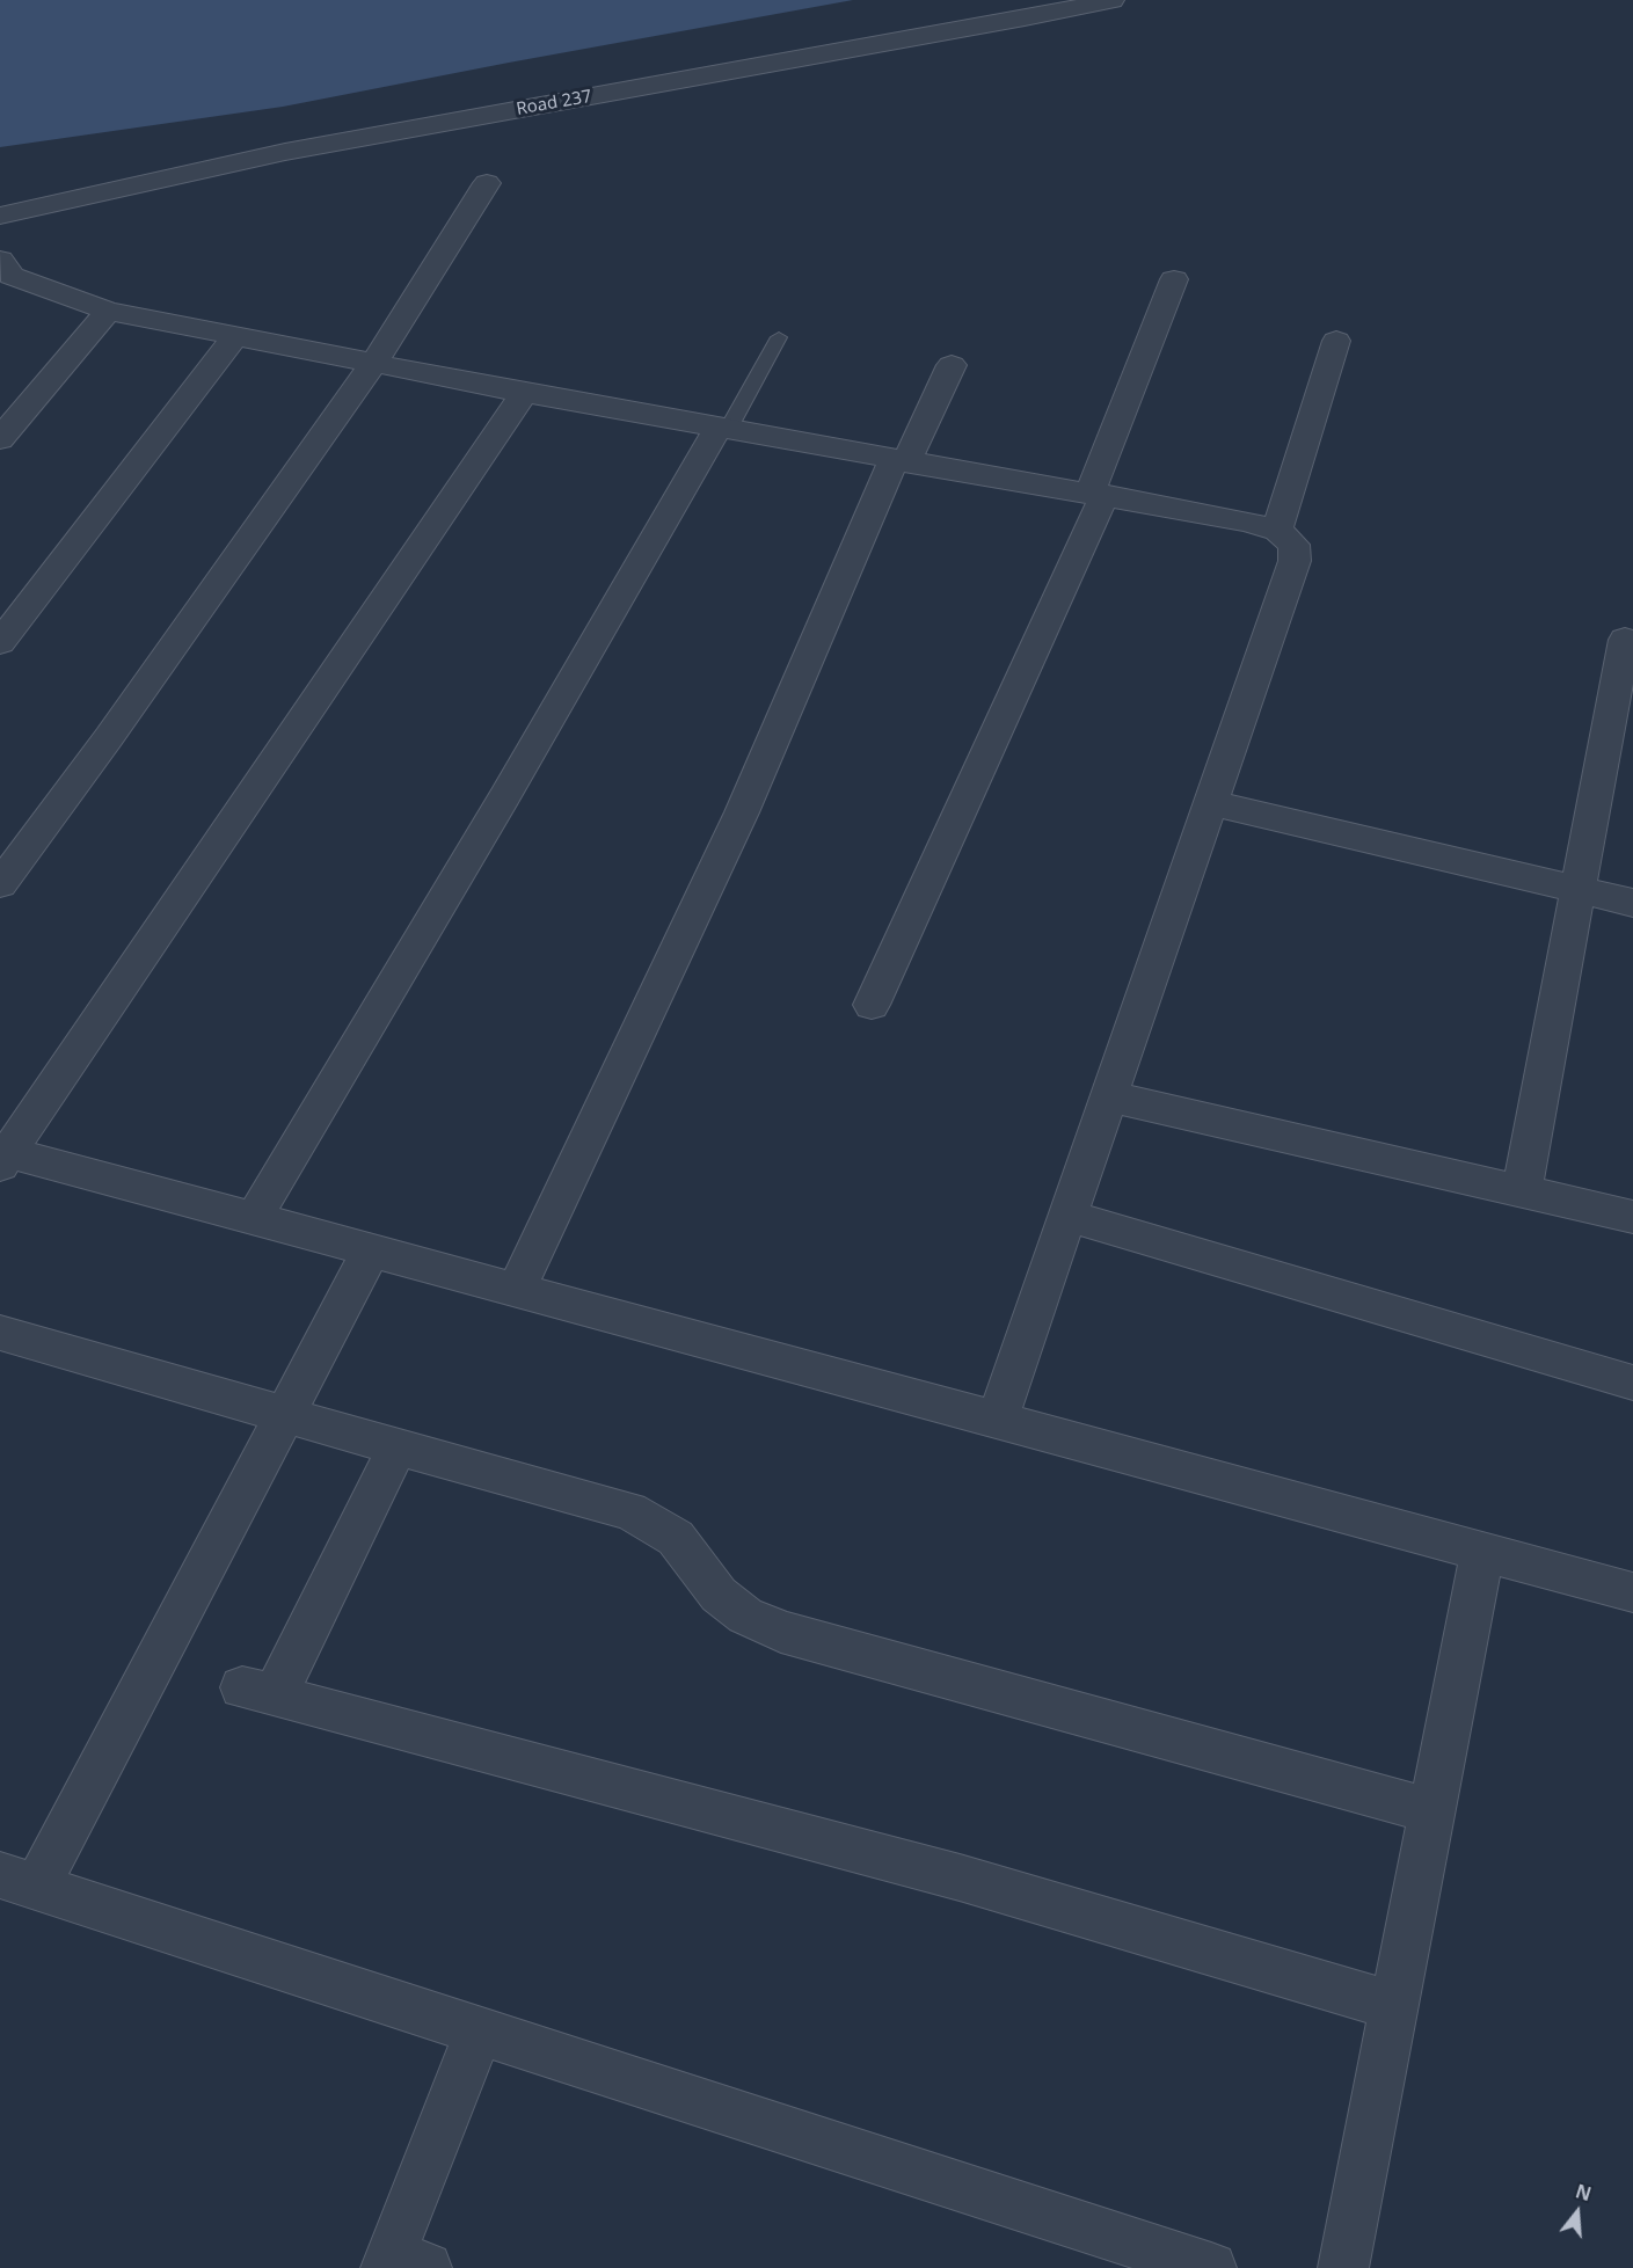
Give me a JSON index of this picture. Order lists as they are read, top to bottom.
{
  "streets": {
    "street": ["Road 237"]
  },
  "north": "top"
}
